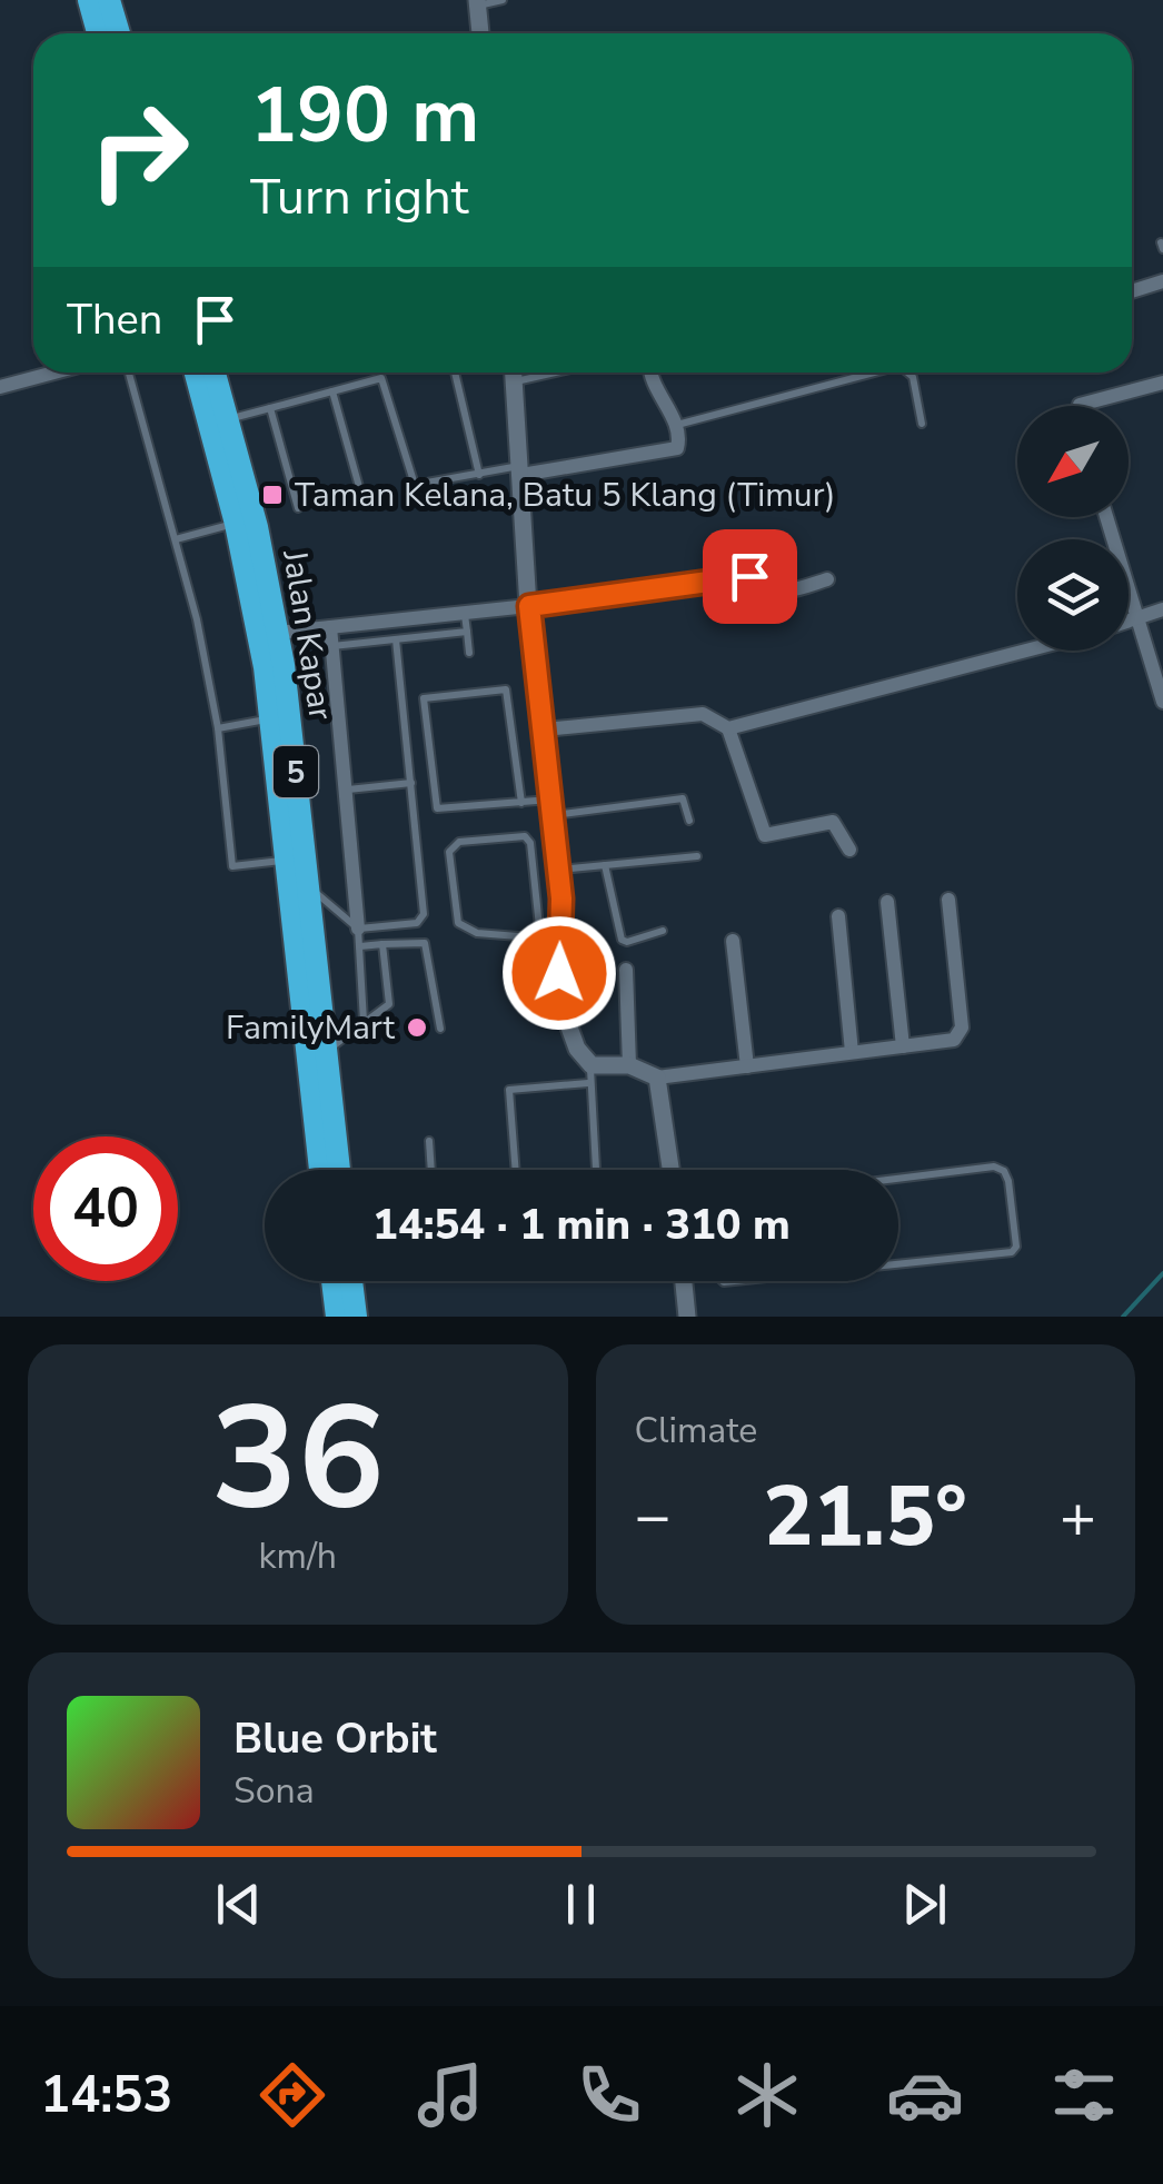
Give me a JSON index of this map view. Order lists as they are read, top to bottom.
{
  "streets": {
    "highway": ["Jalan Kapar", "5"]
  },
  "places": {
    "transit": ["Taman Kelana, Batu 5 Klang (Timur)"],
    "other": ["FamilyMart"]
  },
  "north": "bottom left",
  "page": {
    "turn": ["190 m", "Turn right"],
    "then": "Then",
    "limit": "40",
    "trip": "14:54 · 1 min · 310 m",
    "tile": [
      ["36", "km/h"],
      "Climate"
    ],
    "heat": ["−", "21.5°", "+"],
    "song": ["Blue Orbit", "Sona"],
    "tabs": "14:53"
  }
}
